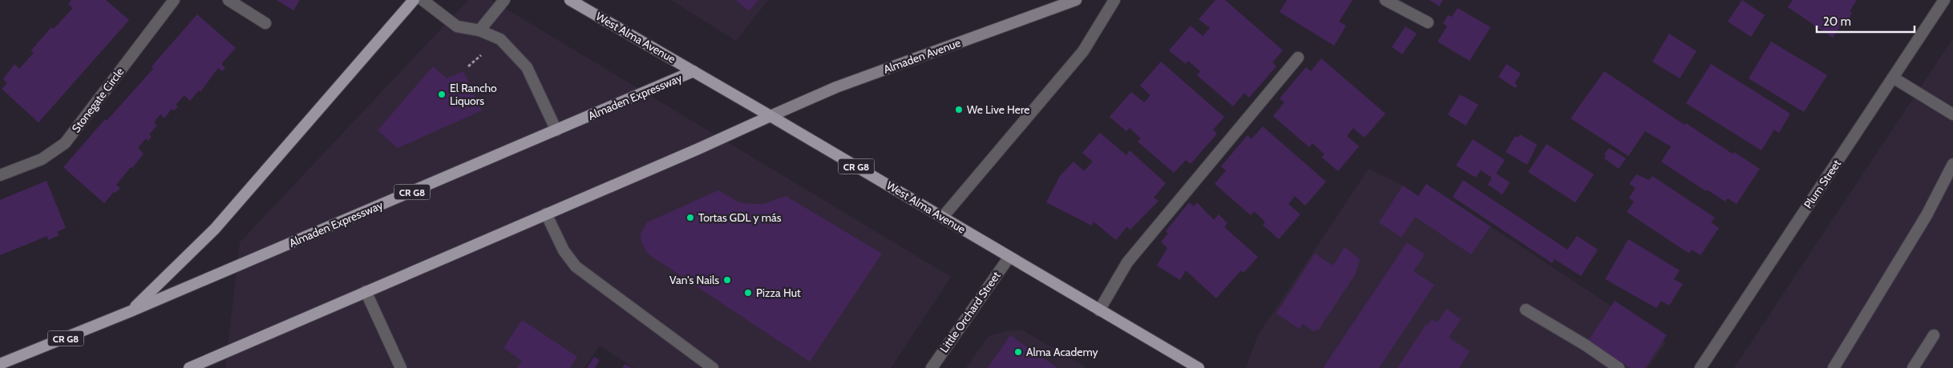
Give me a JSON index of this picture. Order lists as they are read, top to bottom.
{
  "streets": {
    "main road": [
      "West Alma Avenue",
      "Almaden Avenue",
      "Almaden Expressway",
      "CR G8"
    ],
    "street": ["Stonegate Circle", "Plum Street", "Little Orchard Street"]
  },
  "crossings": [
    ["West Alma Avenue", "Almaden Avenue"],
    ["West Alma Avenue", "Almaden Expressway"],
    ["West Alma Avenue", "Little Orchard Street"]
  ],
  "places": [
    "El Rancho Liquors",
    "We Live Here",
    "Tortas GDL y más",
    "Van's Nails",
    "Pizza Hut",
    "Alma Academy"
  ],
  "scale_bar": "20 m"
}
